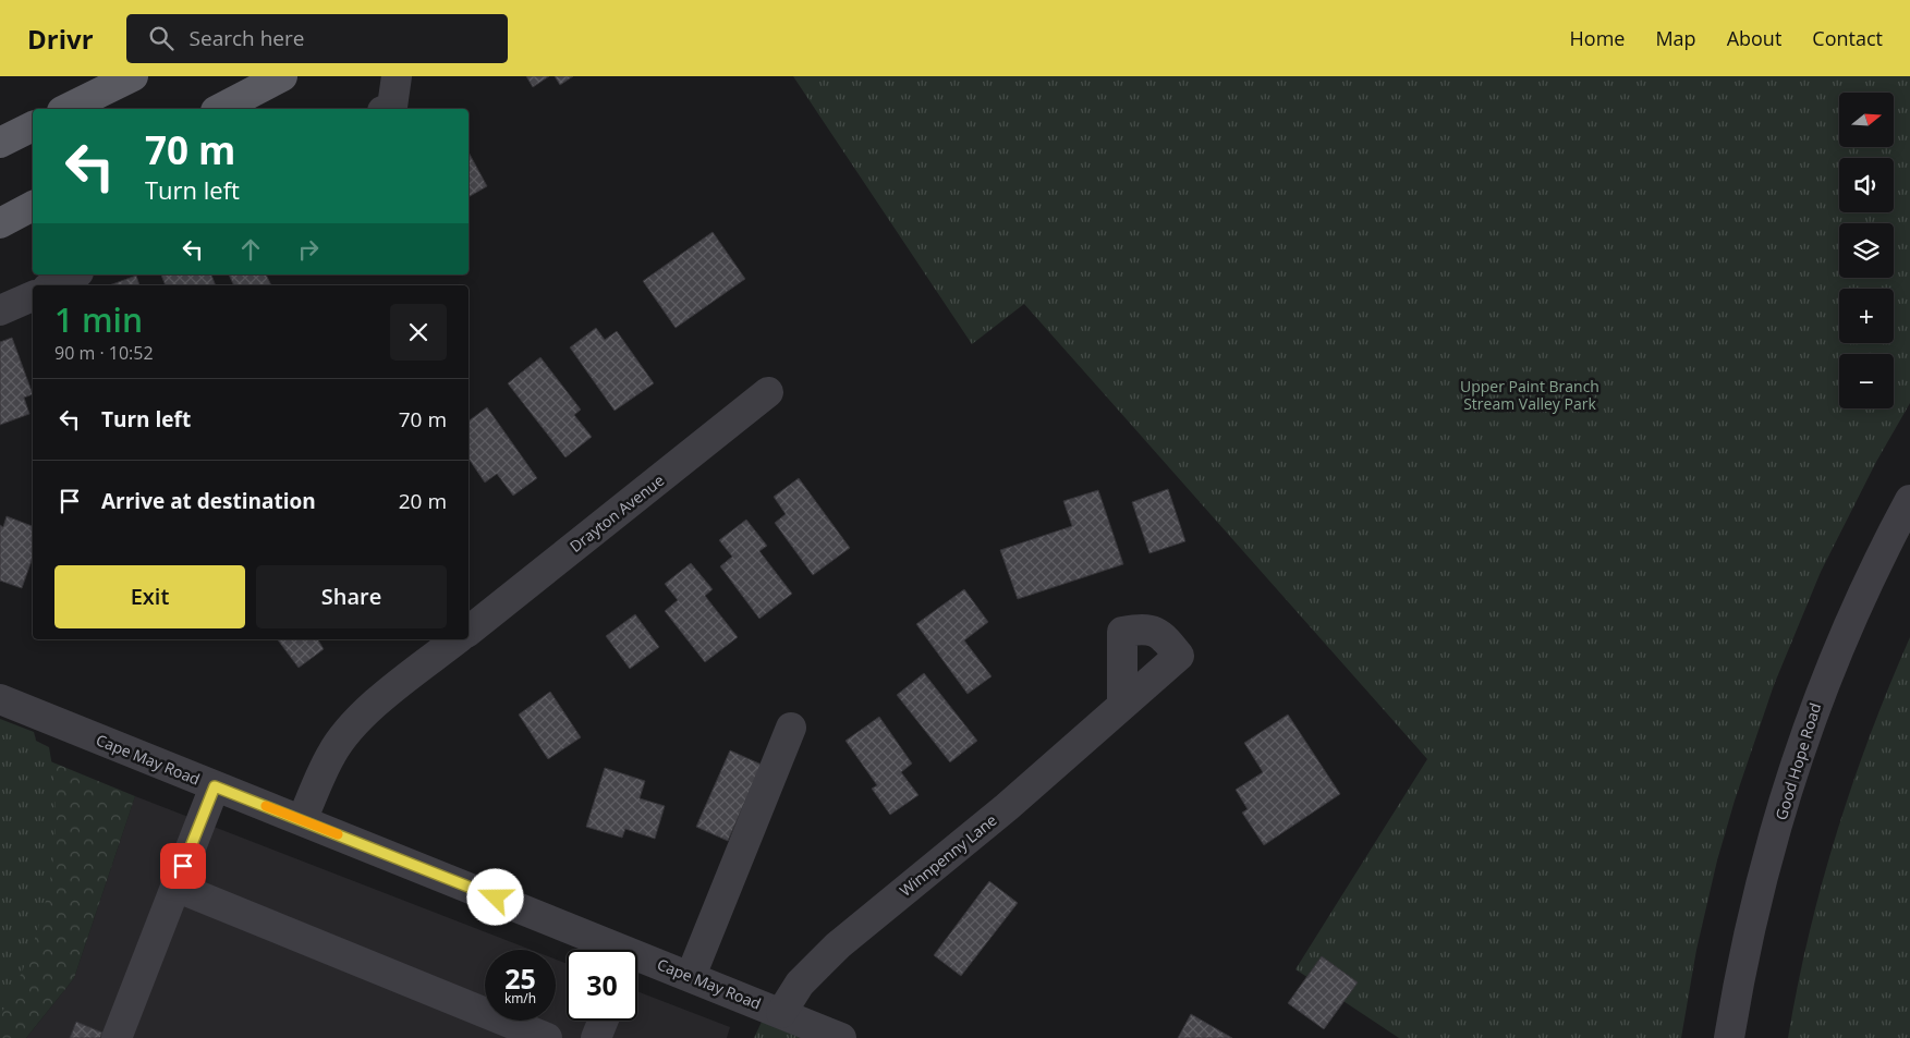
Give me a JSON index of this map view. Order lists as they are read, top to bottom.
{
  "streets": {
    "street": [
      "Drayton Avenue",
      "Cape May Road",
      "Good Hope Road",
      "Winnpenny Lane"
    ]
  },
  "crossings": [
    ["Cape May Road", "Winnpenny Lane"]
  ],
  "parks": ["Upper Paint Branch Stream Valley Park"],
  "north": "right",
  "page": {
    "header": "Drivr",
    "search": "Search here",
    "nav": [
      "Home",
      "Map",
      "About",
      "Contact"
    ],
    "map_buttons": ["+", "−"],
    "turn": ["70 m", "Turn left"],
    "heading": ["1 min", "90 m · 10:52"],
    "list": [
      {
        "name": "Turn left",
        "value": "70 m"
      },
      {
        "name": "Arrive at destination",
        "value": "20 m"
      }
    ],
    "buttons": ["Exit", "Share"],
    "speed": "25 km/h",
    "limit": "30"
  }
}
